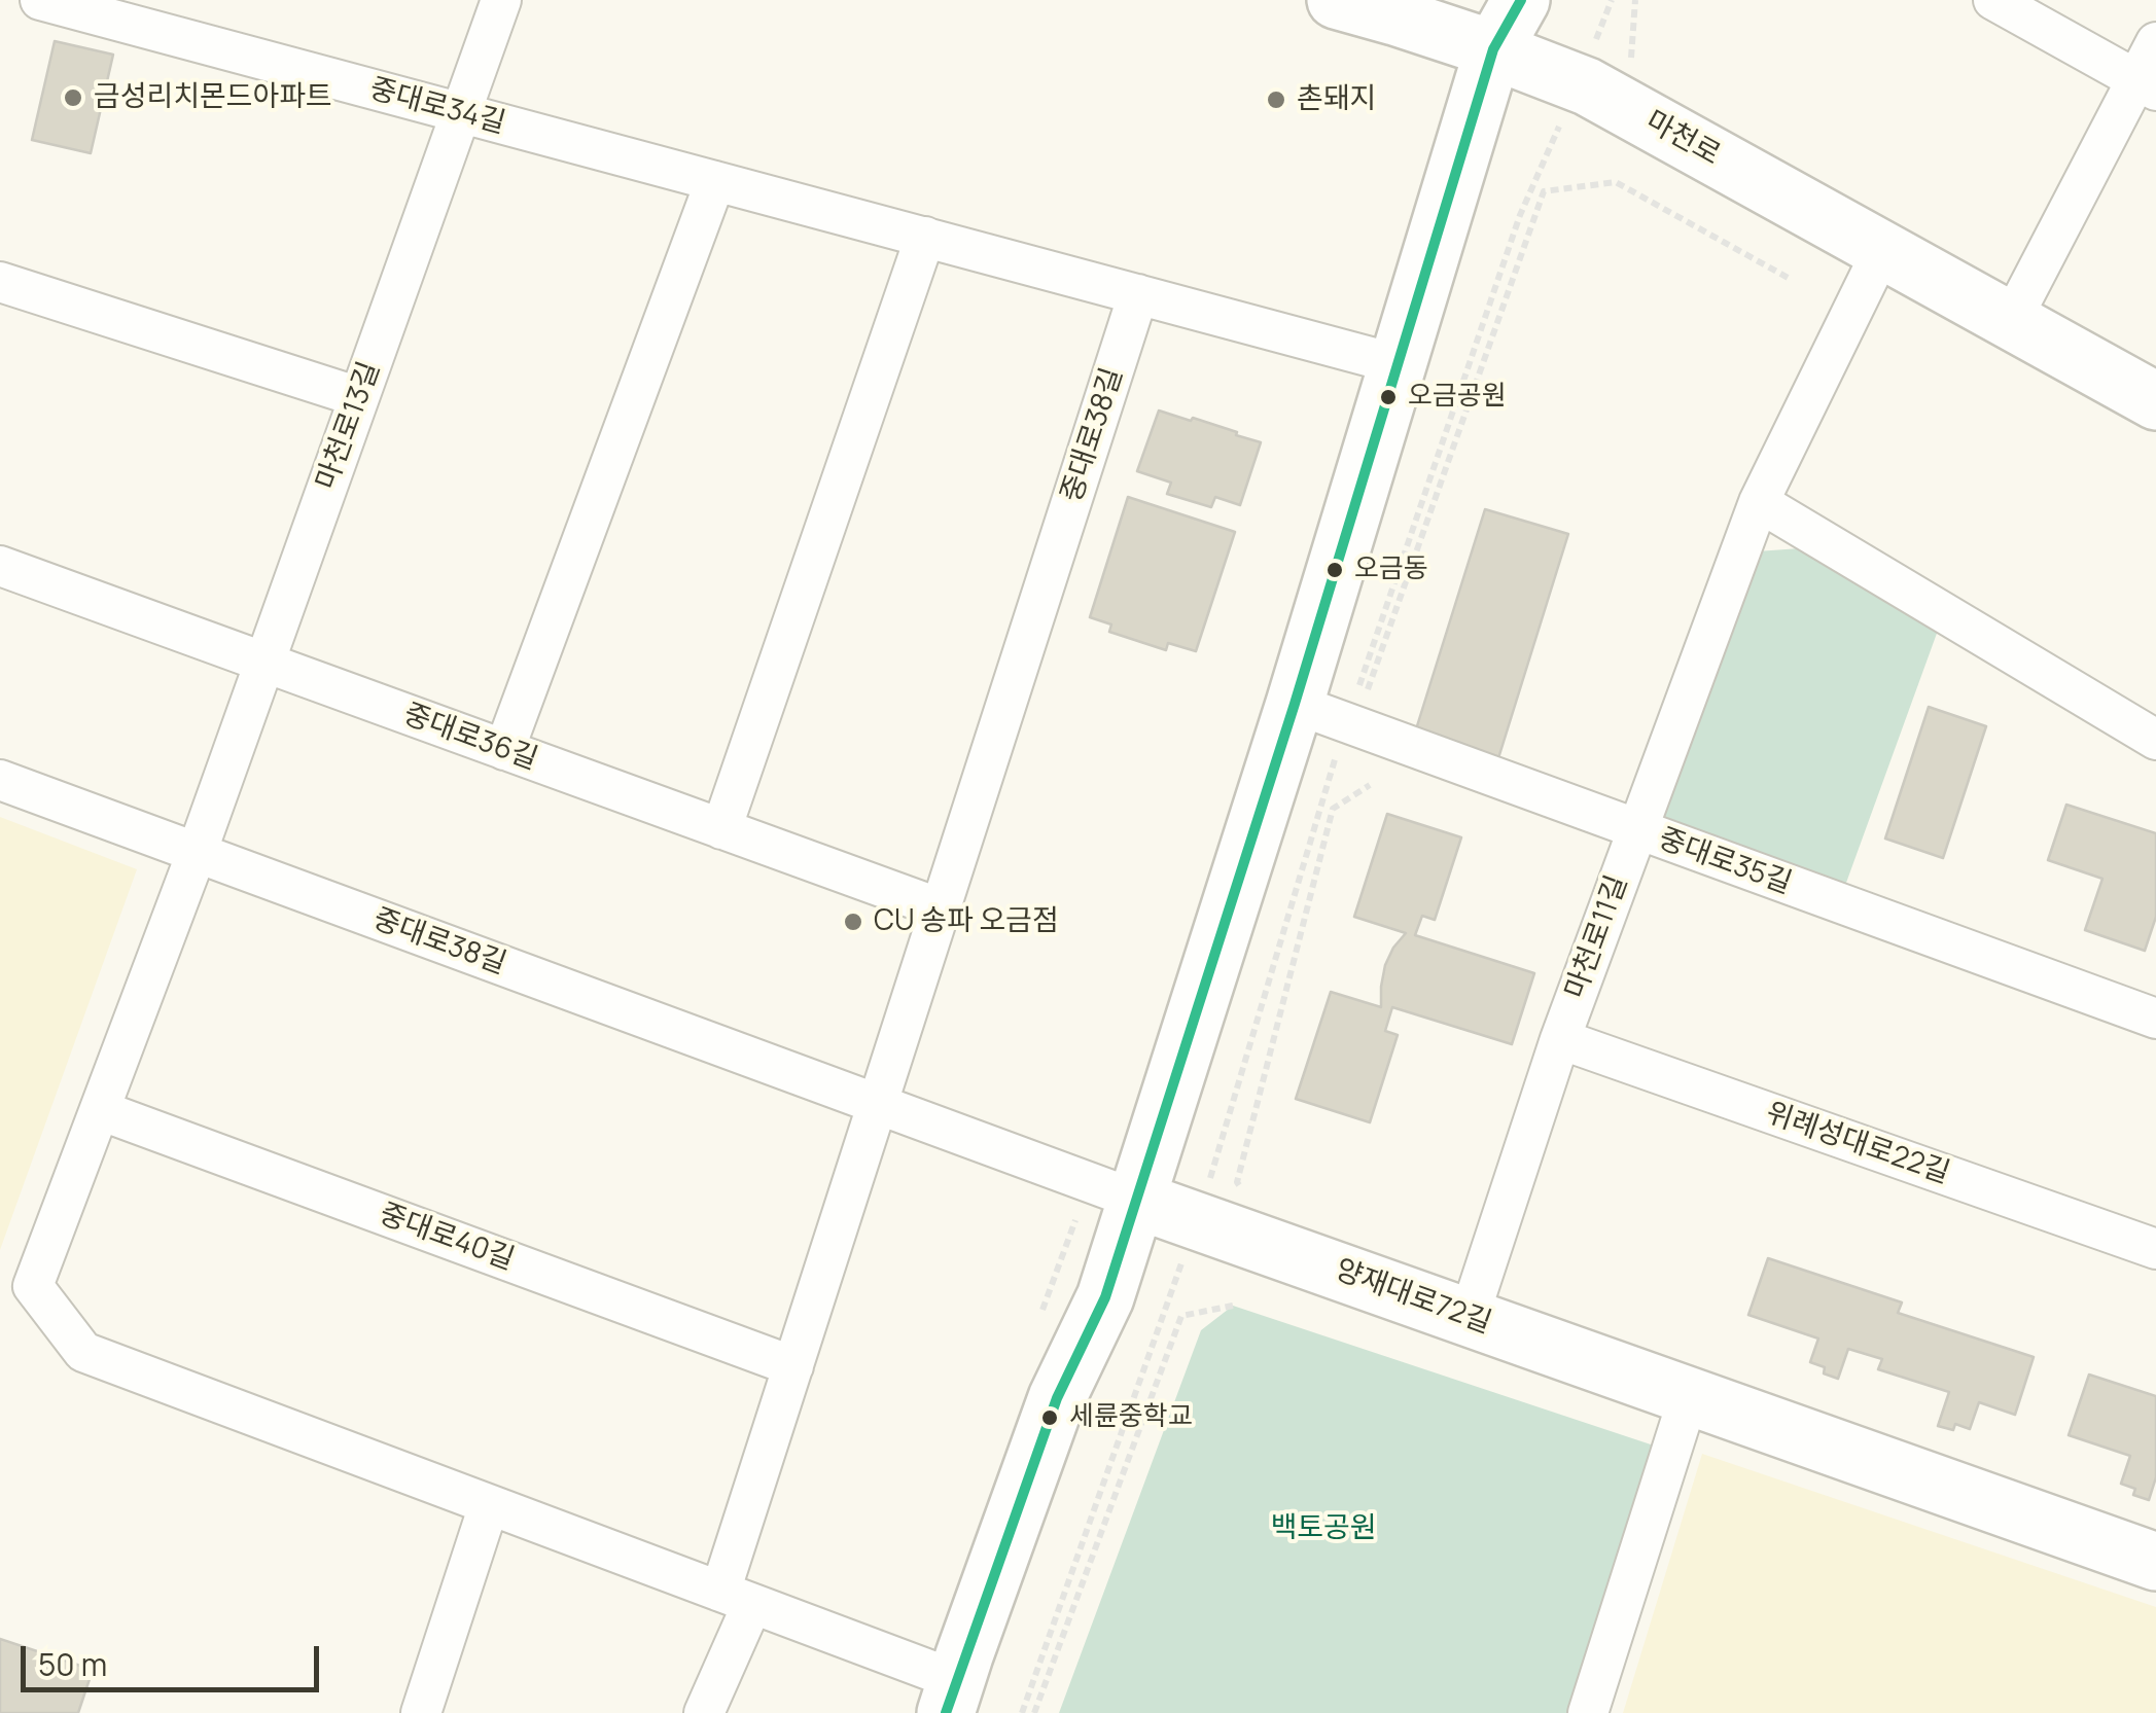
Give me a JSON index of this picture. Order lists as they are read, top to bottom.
{
  "streets": {
    "street": [
      "중대로34길",
      "마천로",
      "마천로13길",
      "중대로38길",
      "중대로36길",
      "중대로35길",
      "마천로11길",
      "위례성대로22길",
      "중대로40길",
      "양재대로72길"
    ]
  },
  "crossings": [
    ["중대로34길", "마천로13길"],
    ["중대로34길", "중대로38길"],
    ["마천로", "마천로11길"],
    ["마천로13길", "중대로38길"],
    ["마천로13길", "중대로36길"],
    ["중대로38길", "중대로36길"],
    ["중대로38길", "중대로40길"],
    ["중대로38길", "양재대로72길"],
    ["중대로35길", "마천로11길"],
    ["마천로11길", "위례성대로22길"],
    ["마천로11길", "양재대로72길"]
  ],
  "parks": ["백토공원"],
  "places": [
    "금성리치몬드아파트",
    "촌돼지",
    "오금공원",
    "오금동",
    "CU 송파 오금점",
    "세륜중학교"
  ],
  "scale_bar": "50 m"
}
